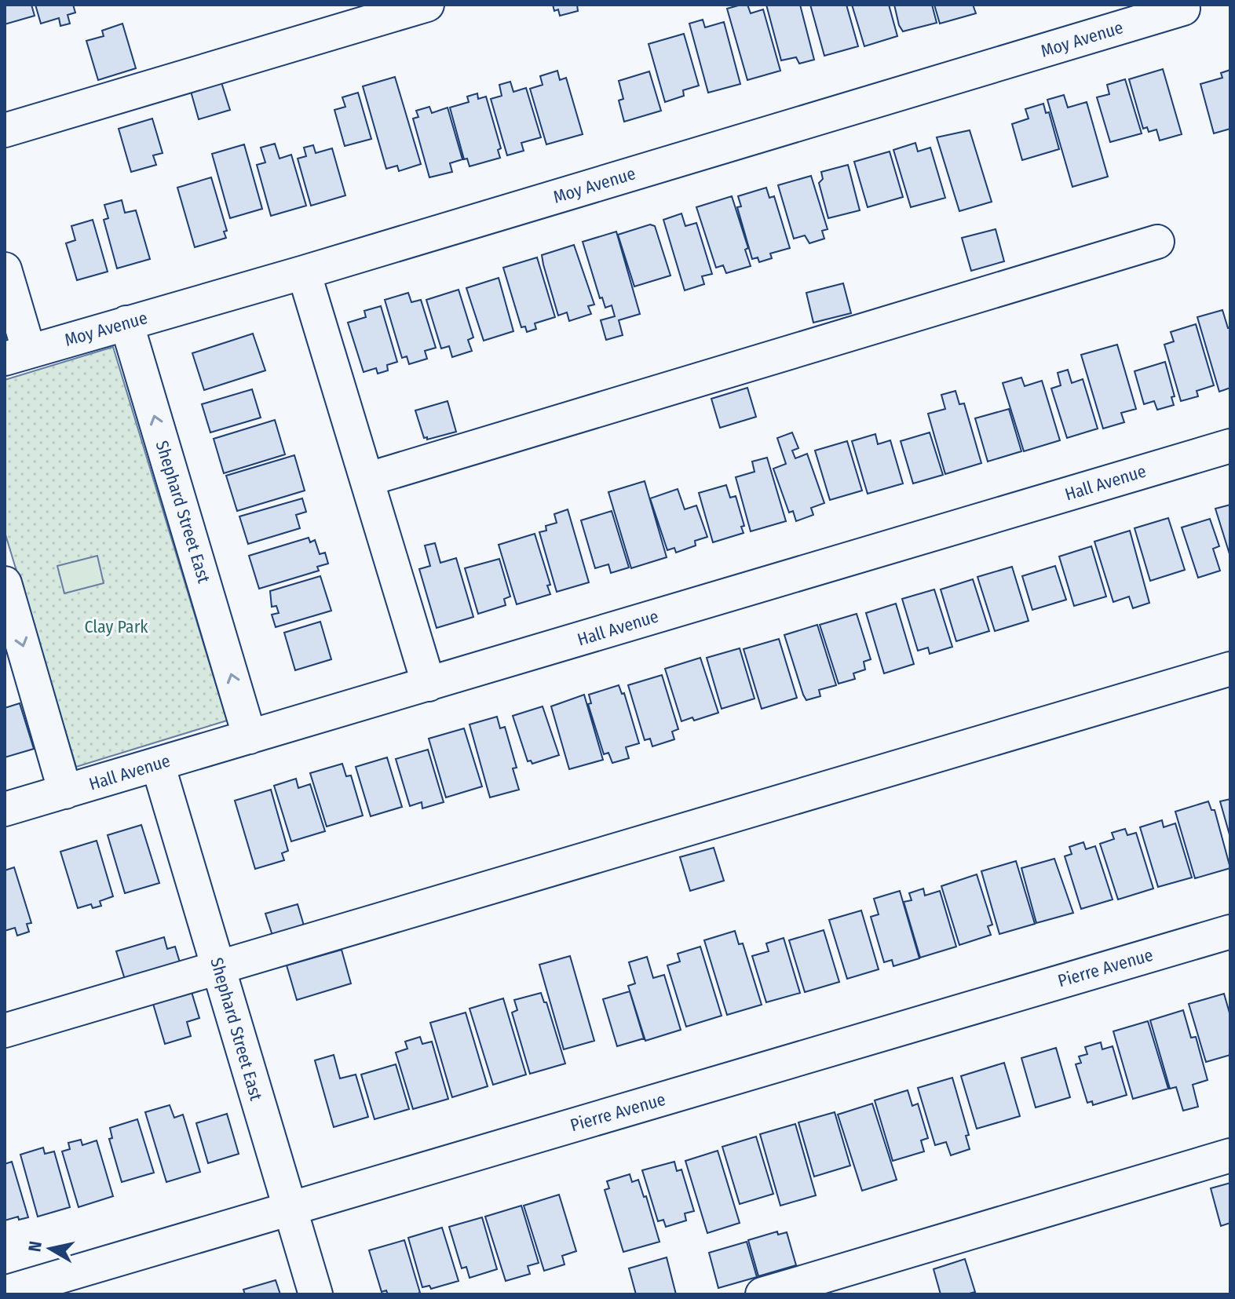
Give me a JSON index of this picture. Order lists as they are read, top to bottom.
{
  "streets": {
    "street": [
      "Moy Avenue",
      "Hall Avenue",
      "Shephard Street East",
      "Pierre Avenue"
    ]
  },
  "crossings": [
    ["Moy Avenue", "Shephard Street East"],
    ["Hall Avenue", "Shephard Street East"],
    ["Shephard Street East", "Pierre Avenue"]
  ],
  "parks": ["Clay Park"],
  "north": "left"
}
